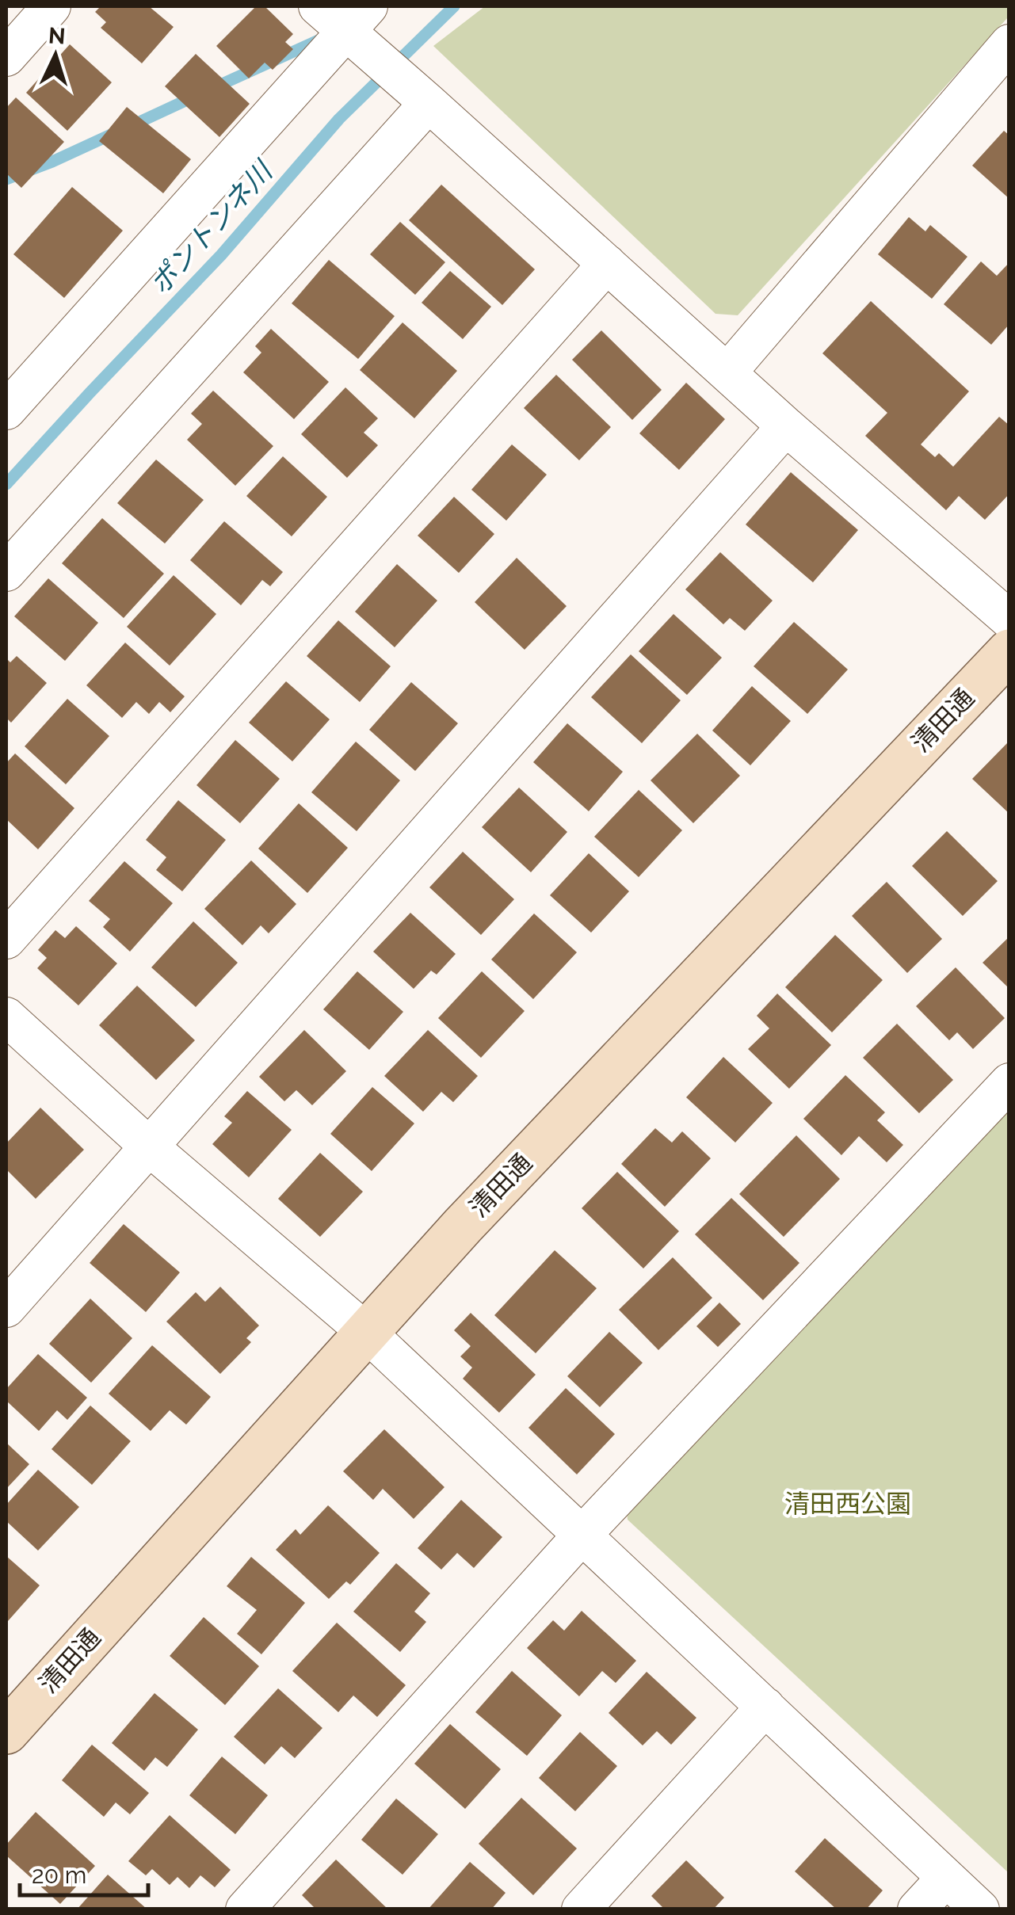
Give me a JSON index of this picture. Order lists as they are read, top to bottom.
{
  "streets": {
    "street": ["清田通"]
  },
  "water": ["ポントンネ川"],
  "parks": ["清田西公園"],
  "scale_bar": "20 m",
  "north": "top"
}
